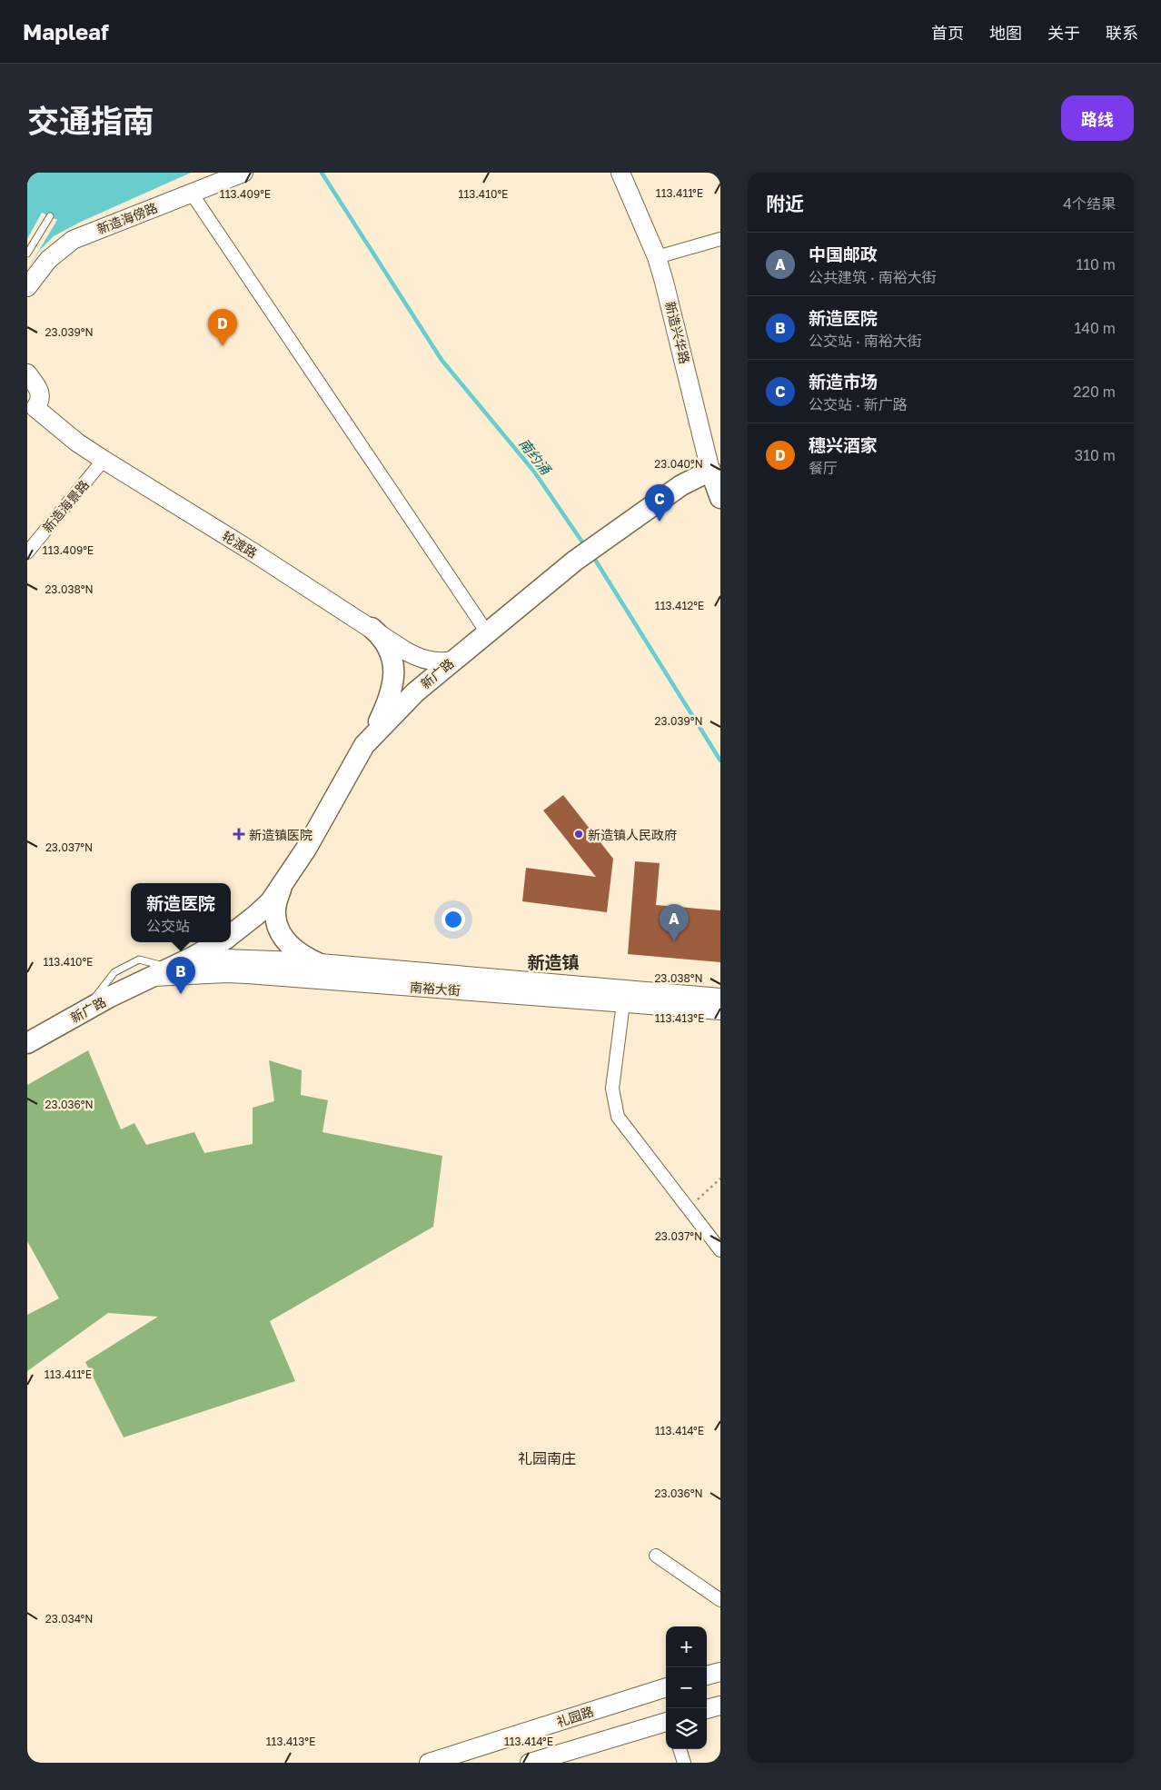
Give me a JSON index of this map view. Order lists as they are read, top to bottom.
{
  "streets": {
    "main road": [
      "新造海傍路",
      "新造兴华路",
      "轮渡路",
      "新广路",
      "南裕大街",
      "礼园路"
    ],
    "street": ["新造海景路"]
  },
  "crossings": [
    ["新造兴华路", "新广路"],
    ["新造海景路", "轮渡路"],
    ["轮渡路", "新广路"],
    ["新广路", "南裕大街"]
  ],
  "districts": ["新造镇", "礼园南庄"],
  "water": ["南约涌"],
  "places": {
    "health": ["新造镇医院"],
    "other": ["新造镇人民政府"]
  },
  "page": {
    "header": "Mapleaf",
    "nav": [
      "首页",
      "地图",
      "关于",
      "联系"
    ],
    "title": "交通指南",
    "buttons": "路线",
    "heading": ["附近", "4个结果"],
    "list": [
      {
        "mark": "A",
        "name": "中国邮政",
        "note": "公共建筑 · 南裕大街",
        "value": "110 m"
      },
      {
        "mark": "B",
        "name": "新造医院",
        "note": "公交站 · 南裕大街",
        "value": "140 m"
      },
      {
        "mark": "C",
        "name": "新造市场",
        "note": "公交站 · 新广路",
        "value": "220 m"
      },
      {
        "mark": "D",
        "name": "穗兴酒家",
        "note": "餐厅",
        "value": "310 m"
      }
    ],
    "pins": [
      "D",
      "C",
      "A",
      "B"
    ],
    "popup": ["新造医院", "公交站"],
    "map_buttons": ["+", "−"]
  },
  "coordinates": [
    "113.411°E",
    "113.409°E",
    "113.410°E",
    "23.039°N",
    "23.040°N",
    "23.038°N",
    "113.412°E",
    "23.037°N",
    "113.413°E",
    "23.036°N",
    "113.414°E",
    "23.034°N"
  ]
}
